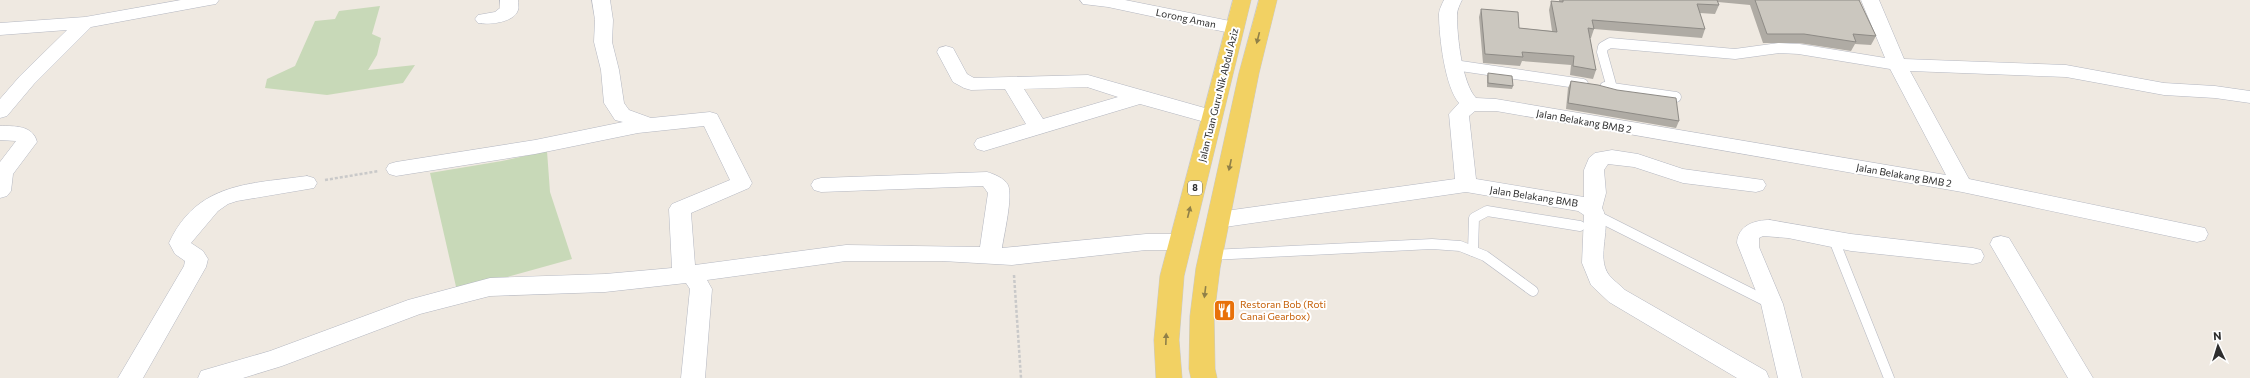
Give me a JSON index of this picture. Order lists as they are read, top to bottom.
{
  "streets": {
    "main road": ["Jalan Tuan Guru Nik Abdul Aziz", "8"],
    "street": ["Lorong Aman", "Jalan Belakang BMB 2", "Jalan Belakang BMB"]
  },
  "crossings": [
    ["Lorong Aman", "Jalan Tuan Guru Nik Abdul Aziz"]
  ],
  "places": {
    "restaurant": ["Restoran Bob (Roti Canai Gearbox)"]
  },
  "north": "top"
}
